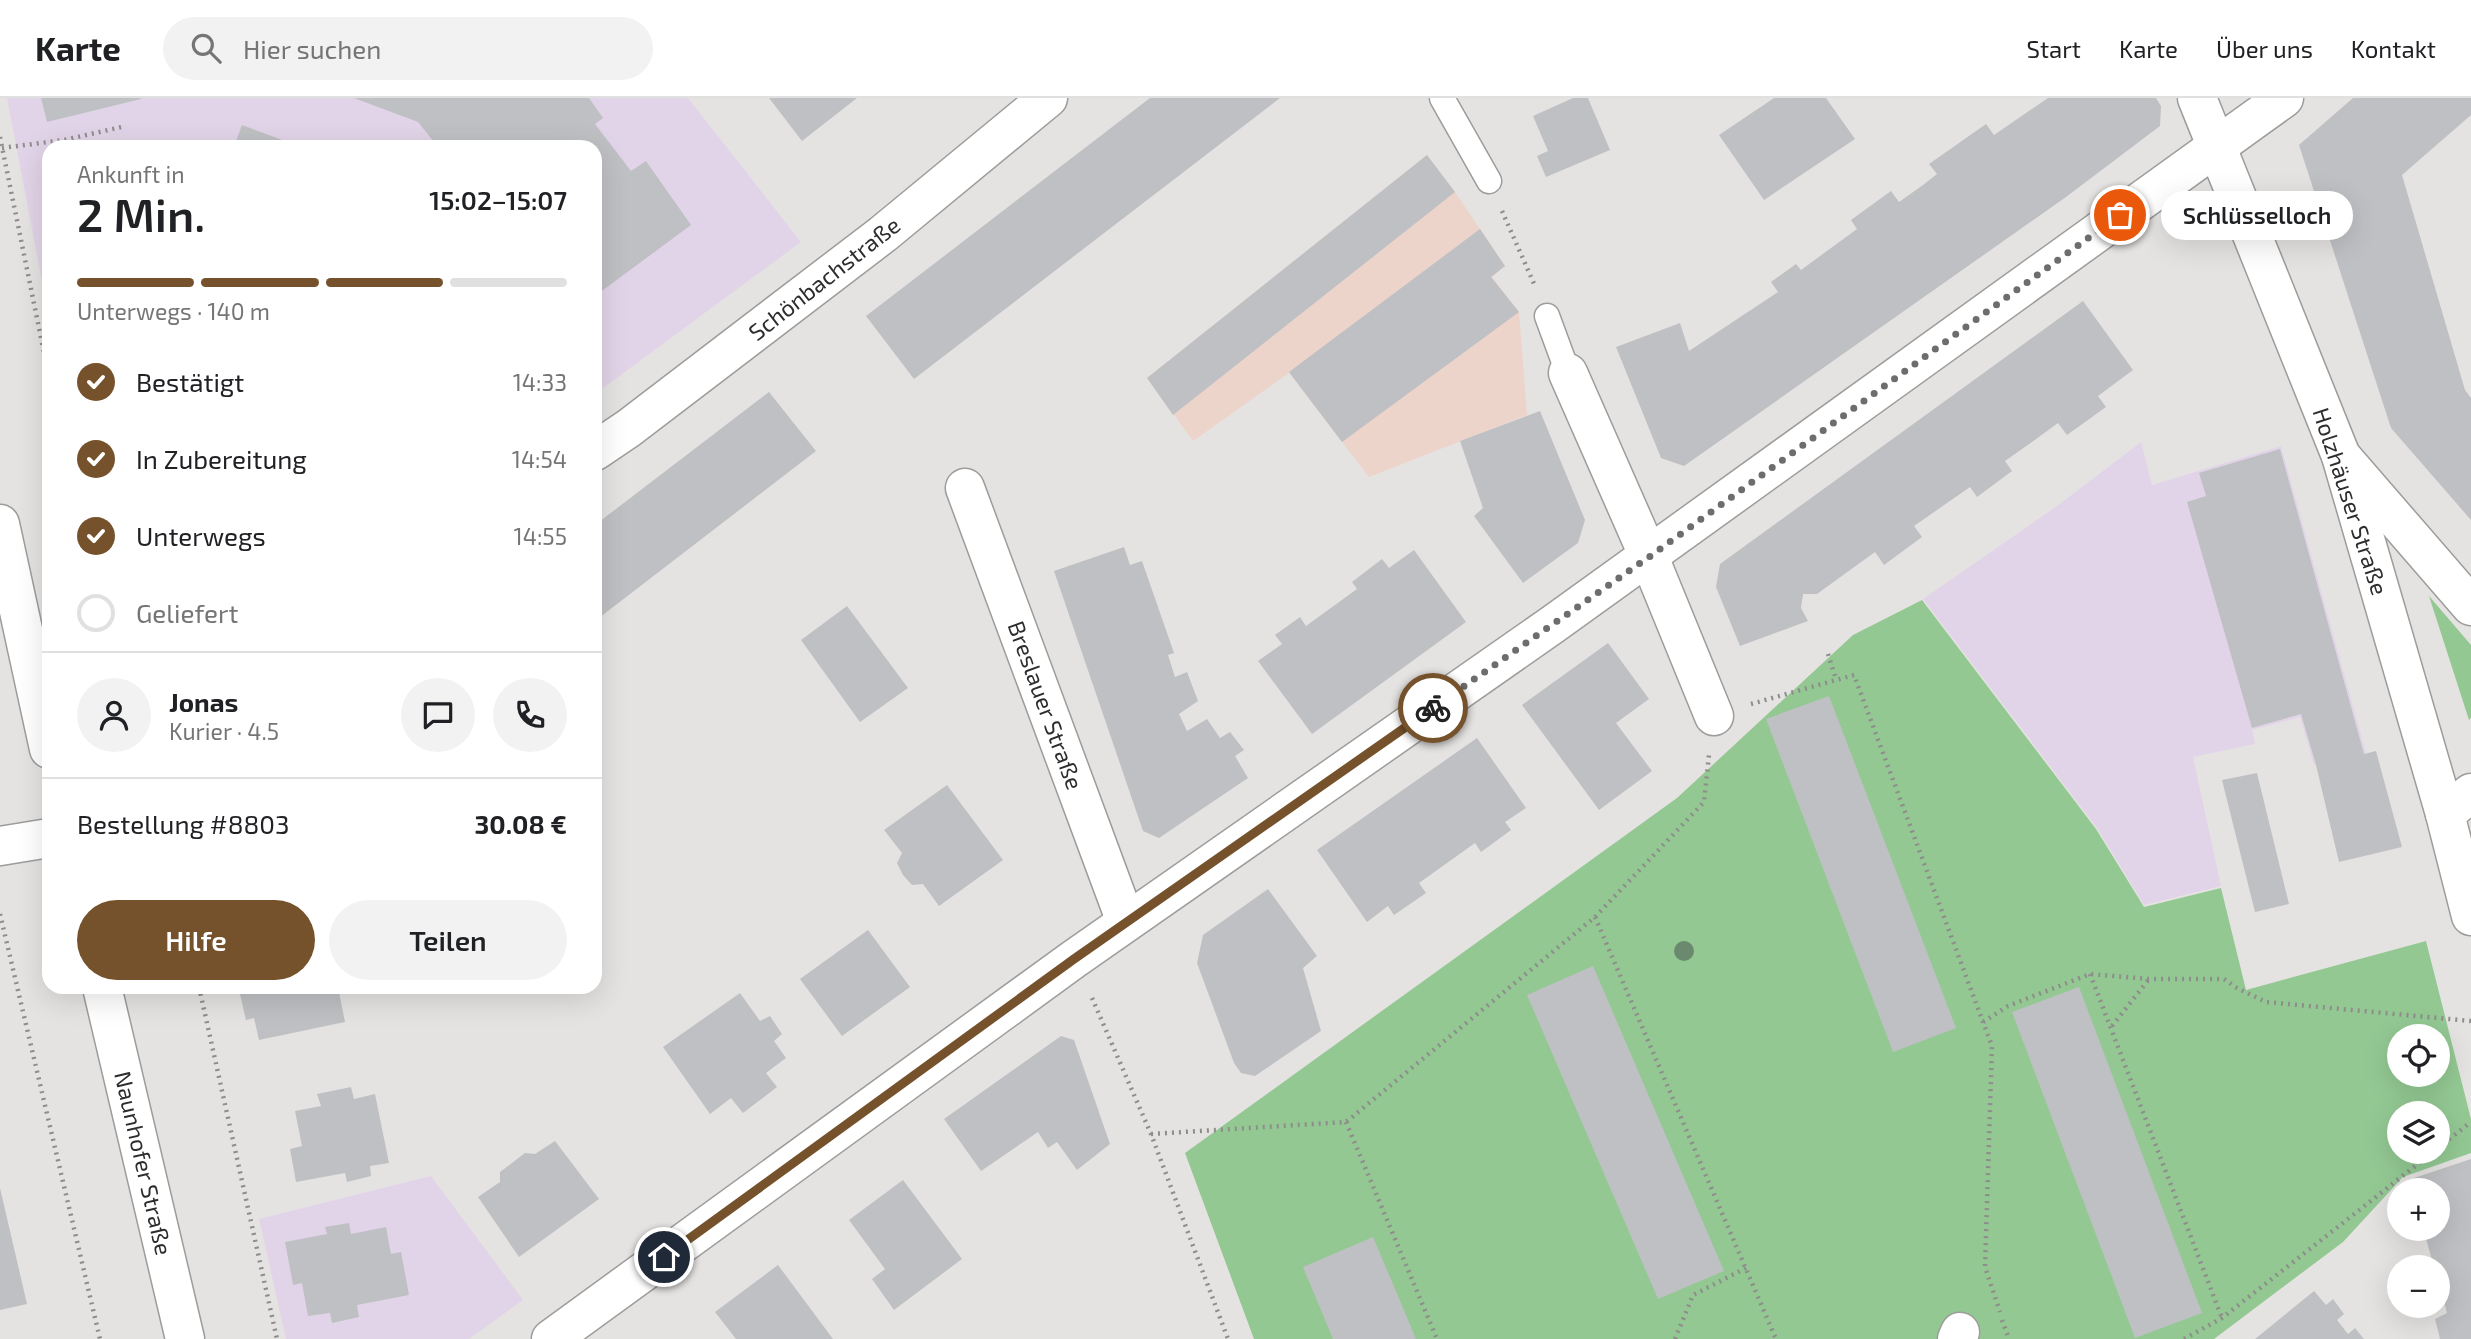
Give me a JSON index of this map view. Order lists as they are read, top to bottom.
{
  "streets": {
    "street": [
      "Schönbachstraße",
      "Holzhäuser Straße",
      "Breslauer Straße",
      "Naunhofer Straße"
    ]
  },
  "places": ["Schlüsselloch"],
  "page": {
    "header": "Karte",
    "search": "Hier suchen",
    "nav": [
      "Start",
      "Karte",
      "Über uns",
      "Kontakt"
    ],
    "heading": ["2 Min.", "Ankunft in", "15:02–15:07"],
    "panel": [
      "Jonas",
      "Kurier · 4.5",
      "Bestellung #8803",
      "30.08 €"
    ],
    "bubble": "Schlüsselloch",
    "bar": "Unterwegs · 140 m",
    "list": [
      ["Bestätigt", "14:33"],
      ["In Zubereitung", "14:54"],
      ["Unterwegs", "14:55"],
      "Geliefert"
    ],
    "buttons": ["Hilfe", "Teilen"],
    "map_buttons": ["+", "−"]
  }
}
